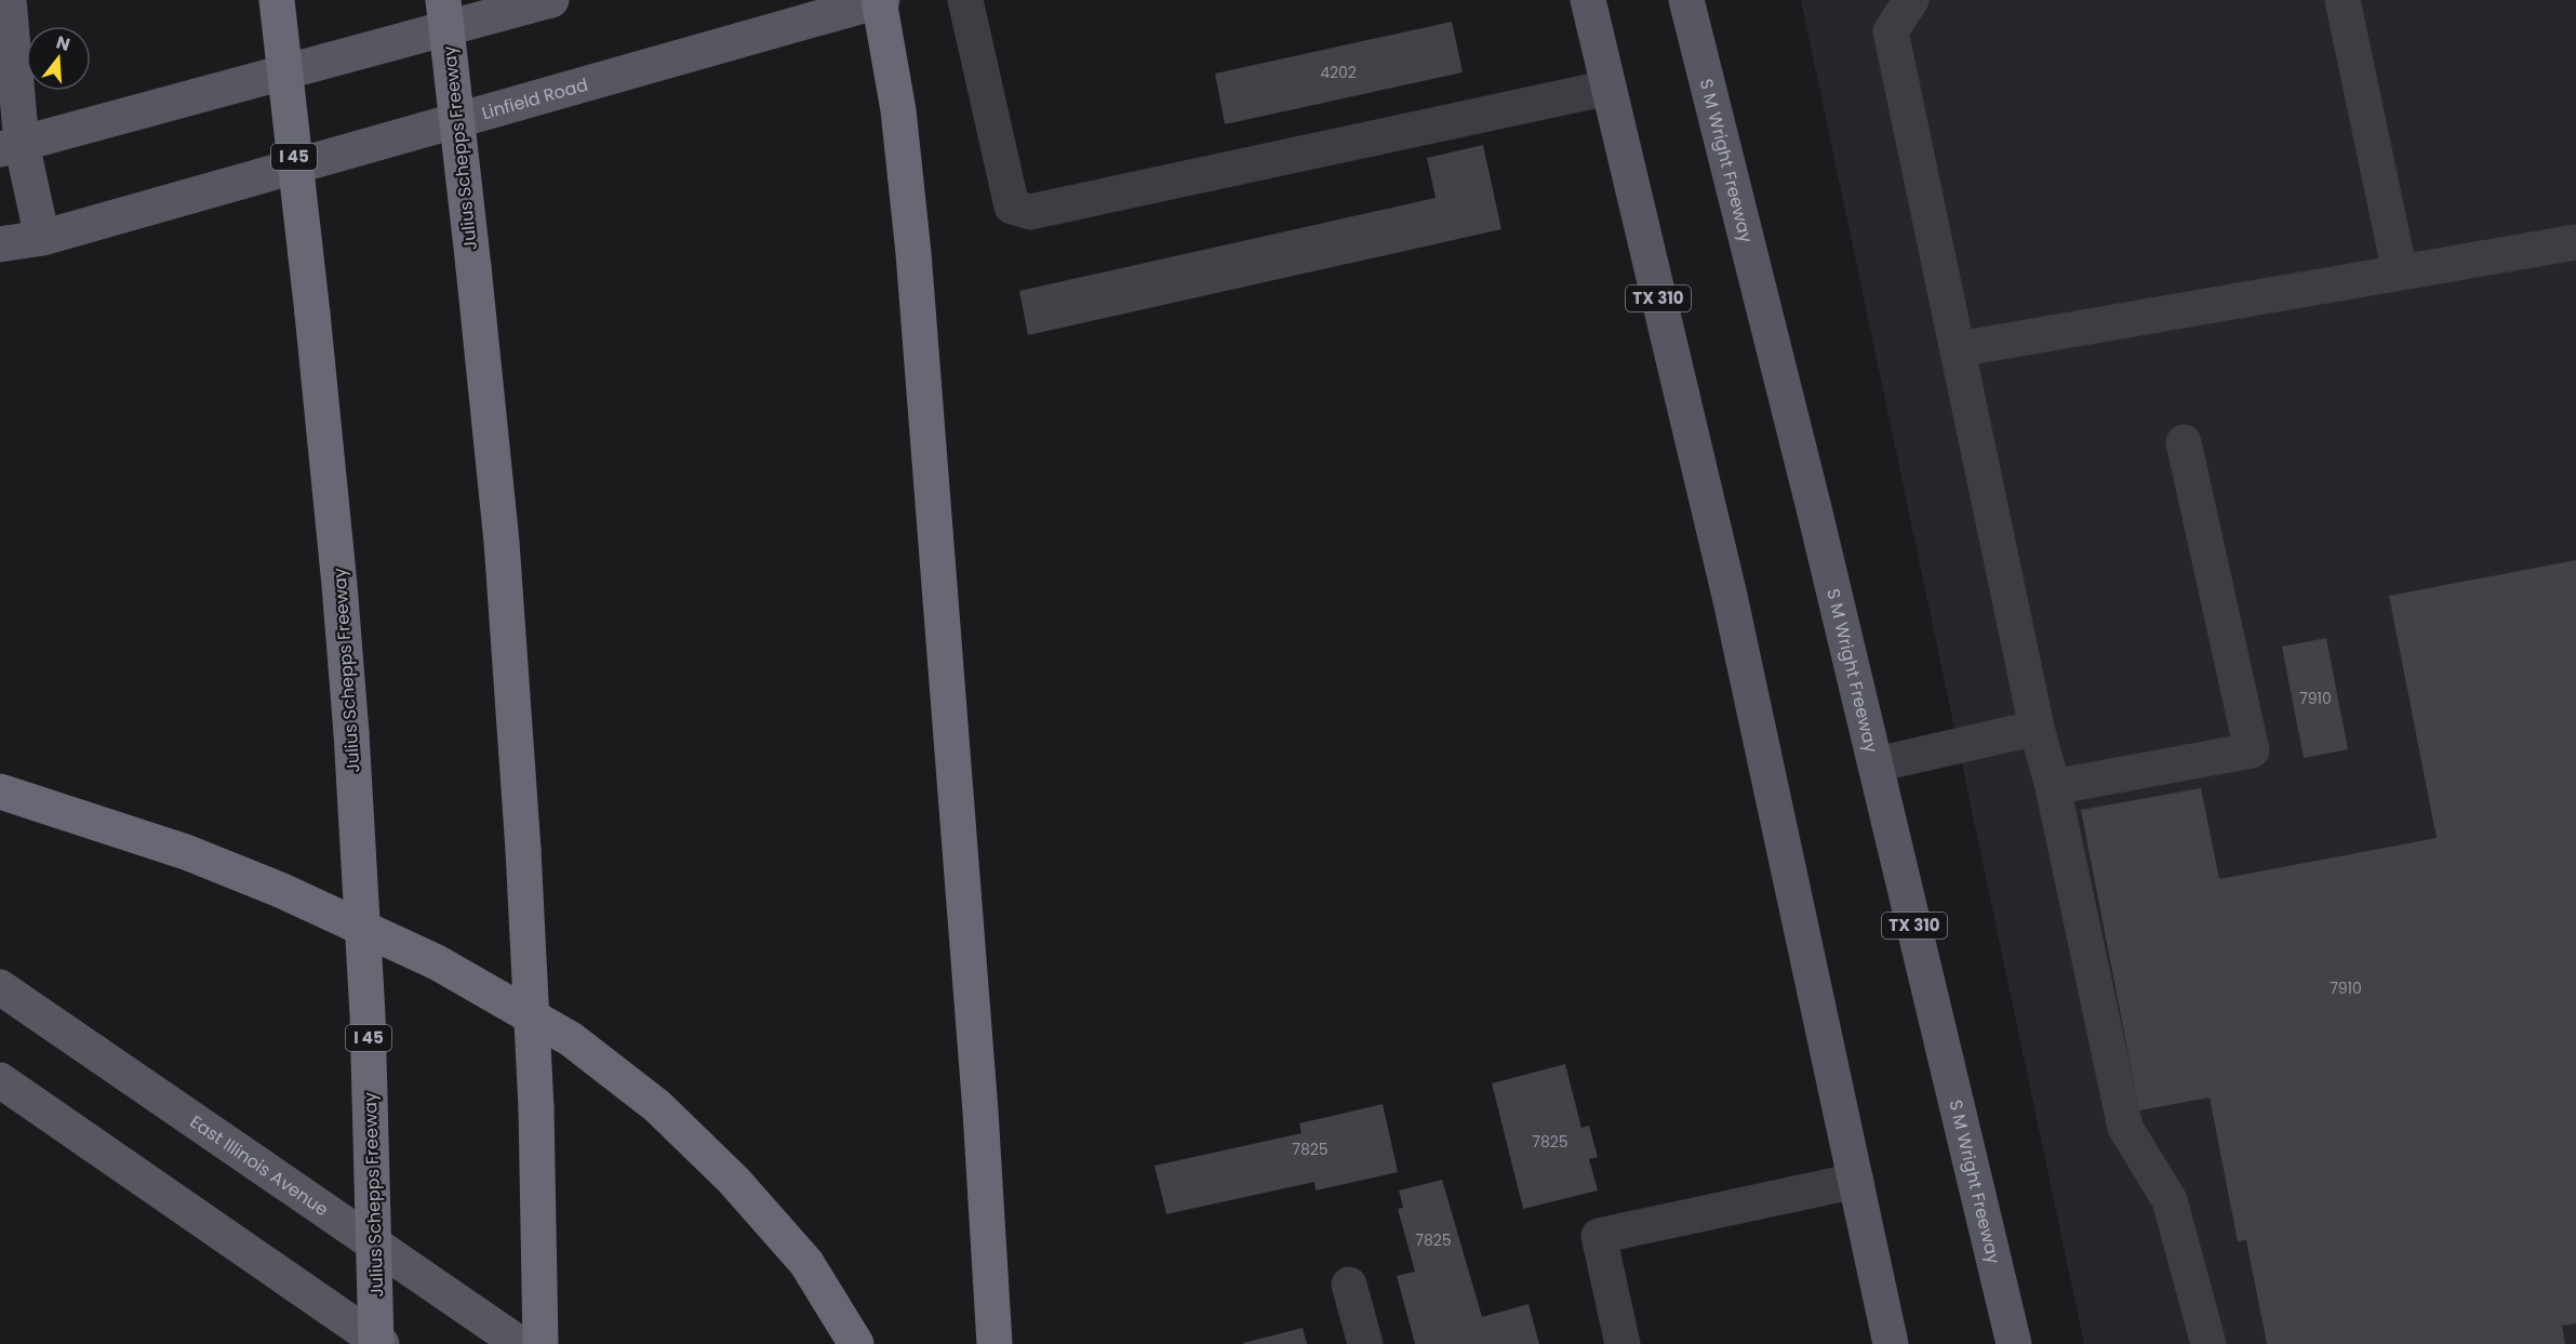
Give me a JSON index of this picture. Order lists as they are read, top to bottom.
{
  "streets": {
    "highway": ["Julius Schepps Freeway", "I 45"],
    "main road": [
      "Linfield Road",
      "S M Wright Freeway",
      "TX 310",
      "East Illinois Avenue"
    ]
  },
  "house_numbers": [
    "4202",
    "7910",
    "7910",
    "7825",
    "7825",
    "7825"
  ],
  "north": "top"
}
